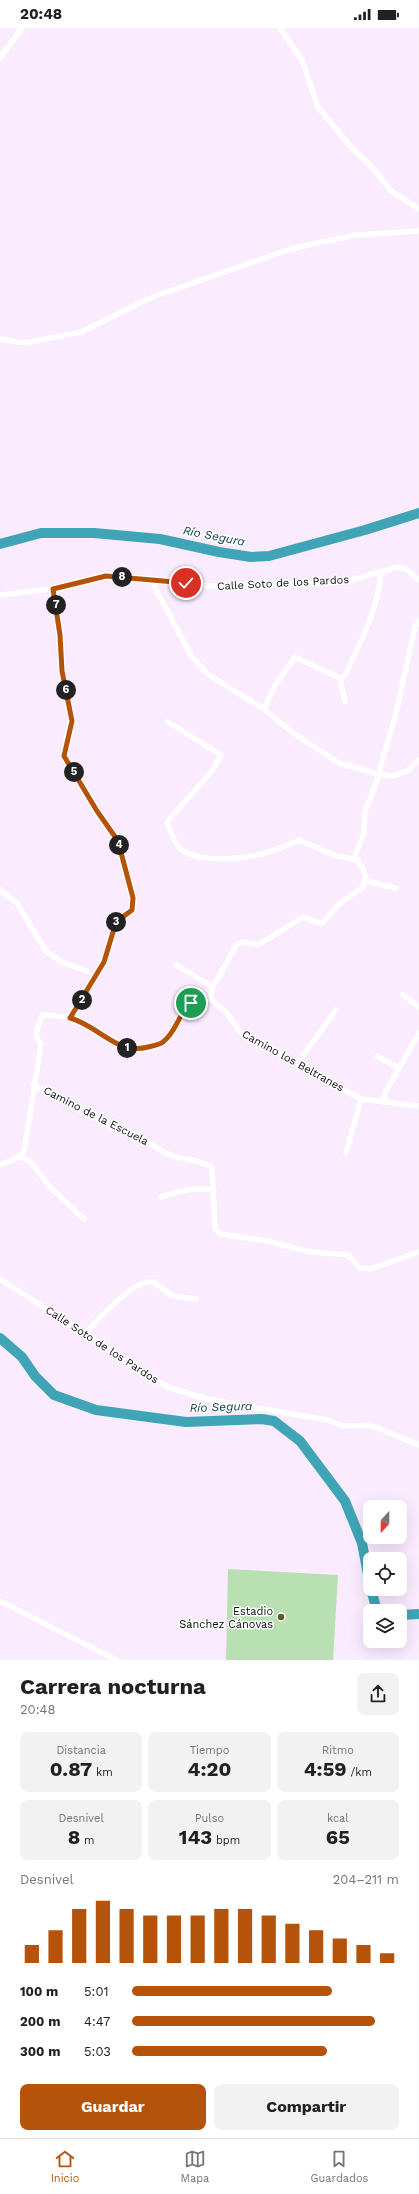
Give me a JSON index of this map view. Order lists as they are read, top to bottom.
{
  "streets": {
    "street": ["Calle Soto de los Pardos", "Camino los Beltranes", "Camino de la Escuela"]
  },
  "water": ["Río Segura"],
  "places": ["Estadio Sánchez Cánovas"],
  "north": "bottom",
  "page": {
    "status": "20:48",
    "pins": [
      "8",
      "7",
      "6",
      "5",
      "4",
      "3",
      "2",
      "1"
    ],
    "heading": ["Carrera nocturna", "20:48"],
    "stats": [
      ["Distancia", "0.87 km"],
      ["Tiempo", "4:20"],
      ["Ritmo", "4:59 /km"],
      ["Desnivel", "8 m"],
      ["Pulso", "143 bpm"],
      ["kcal", "65"]
    ],
    "chart": ["Desnivel", "204–211 m"],
    "list": [
      {
        "name": "100 m",
        "note": "5:01"
      },
      {
        "name": "200 m",
        "note": "4:47"
      },
      {
        "name": "300 m",
        "note": "5:03"
      }
    ],
    "buttons": ["Guardar", "Compartir"],
    "tabs": ["Inicio", "Mapa", "Guardados"]
  }
}
